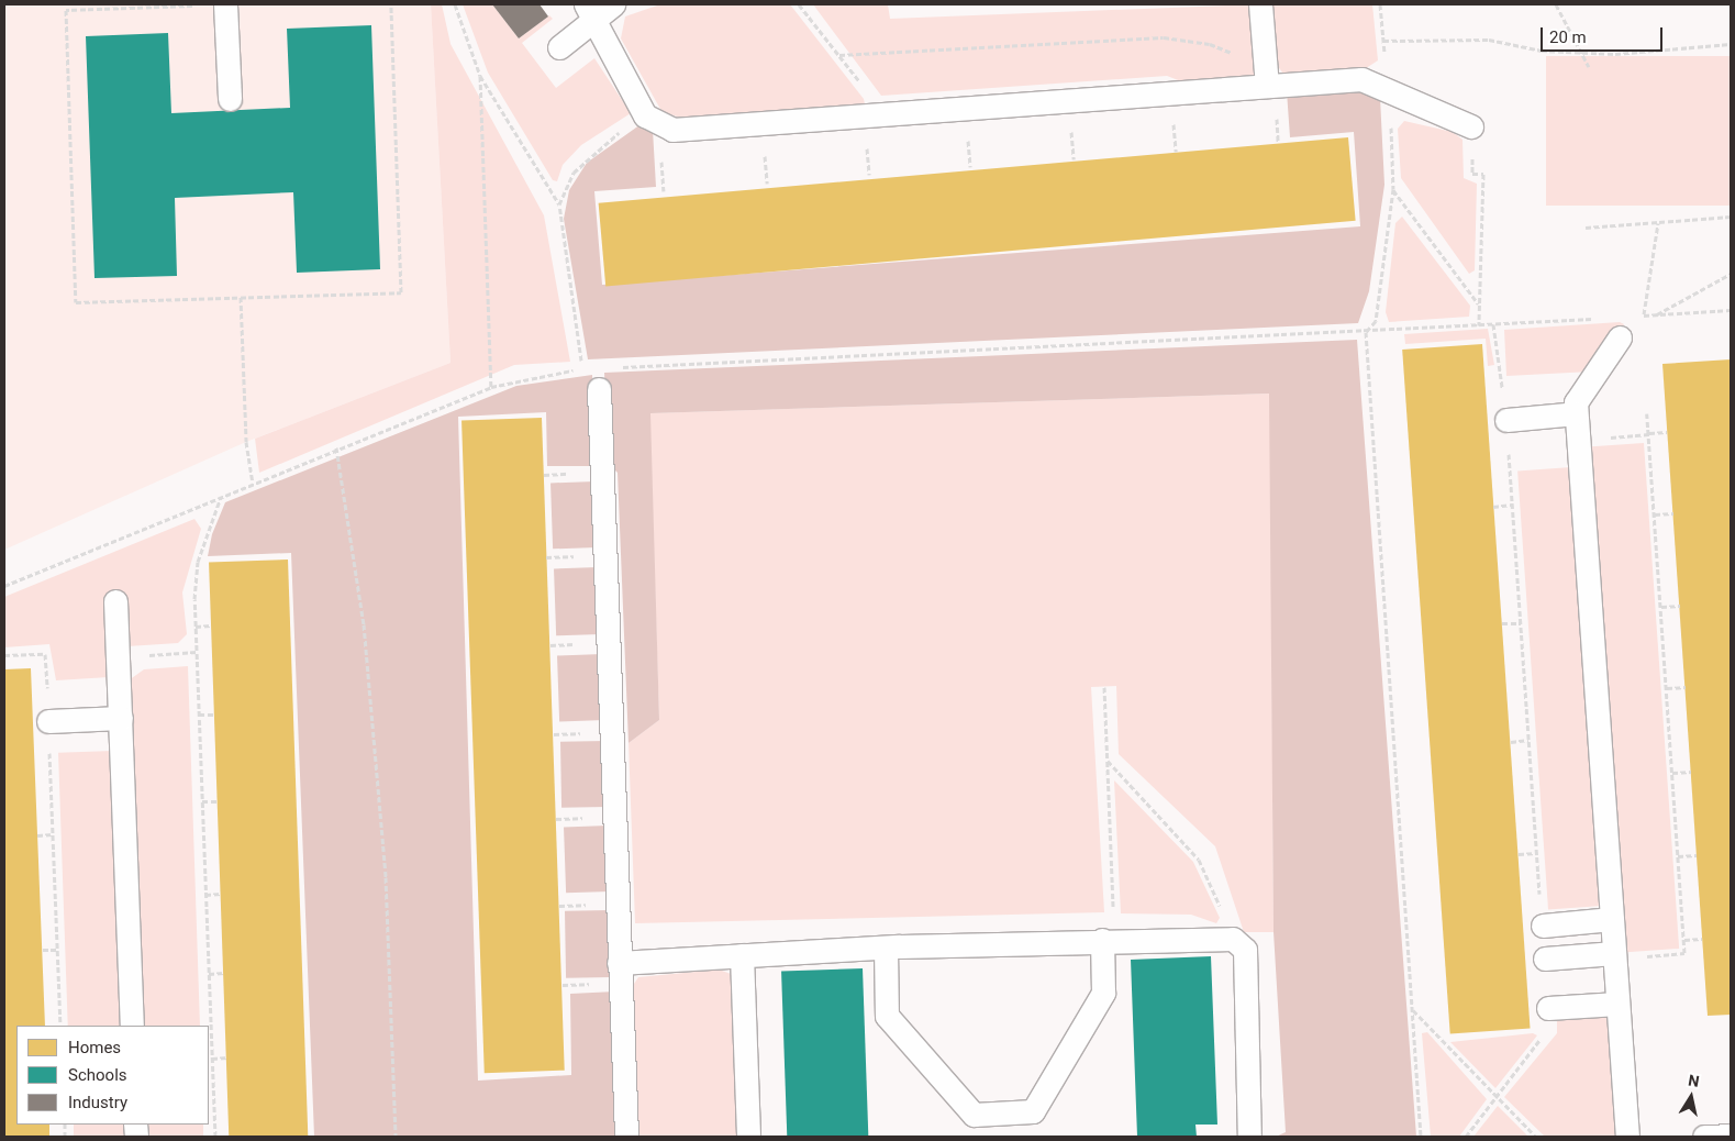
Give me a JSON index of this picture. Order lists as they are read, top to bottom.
{
  "legend": ["Homes", "Schools", "Industry"],
  "scale_bar": "20 m",
  "north": "top"
}
